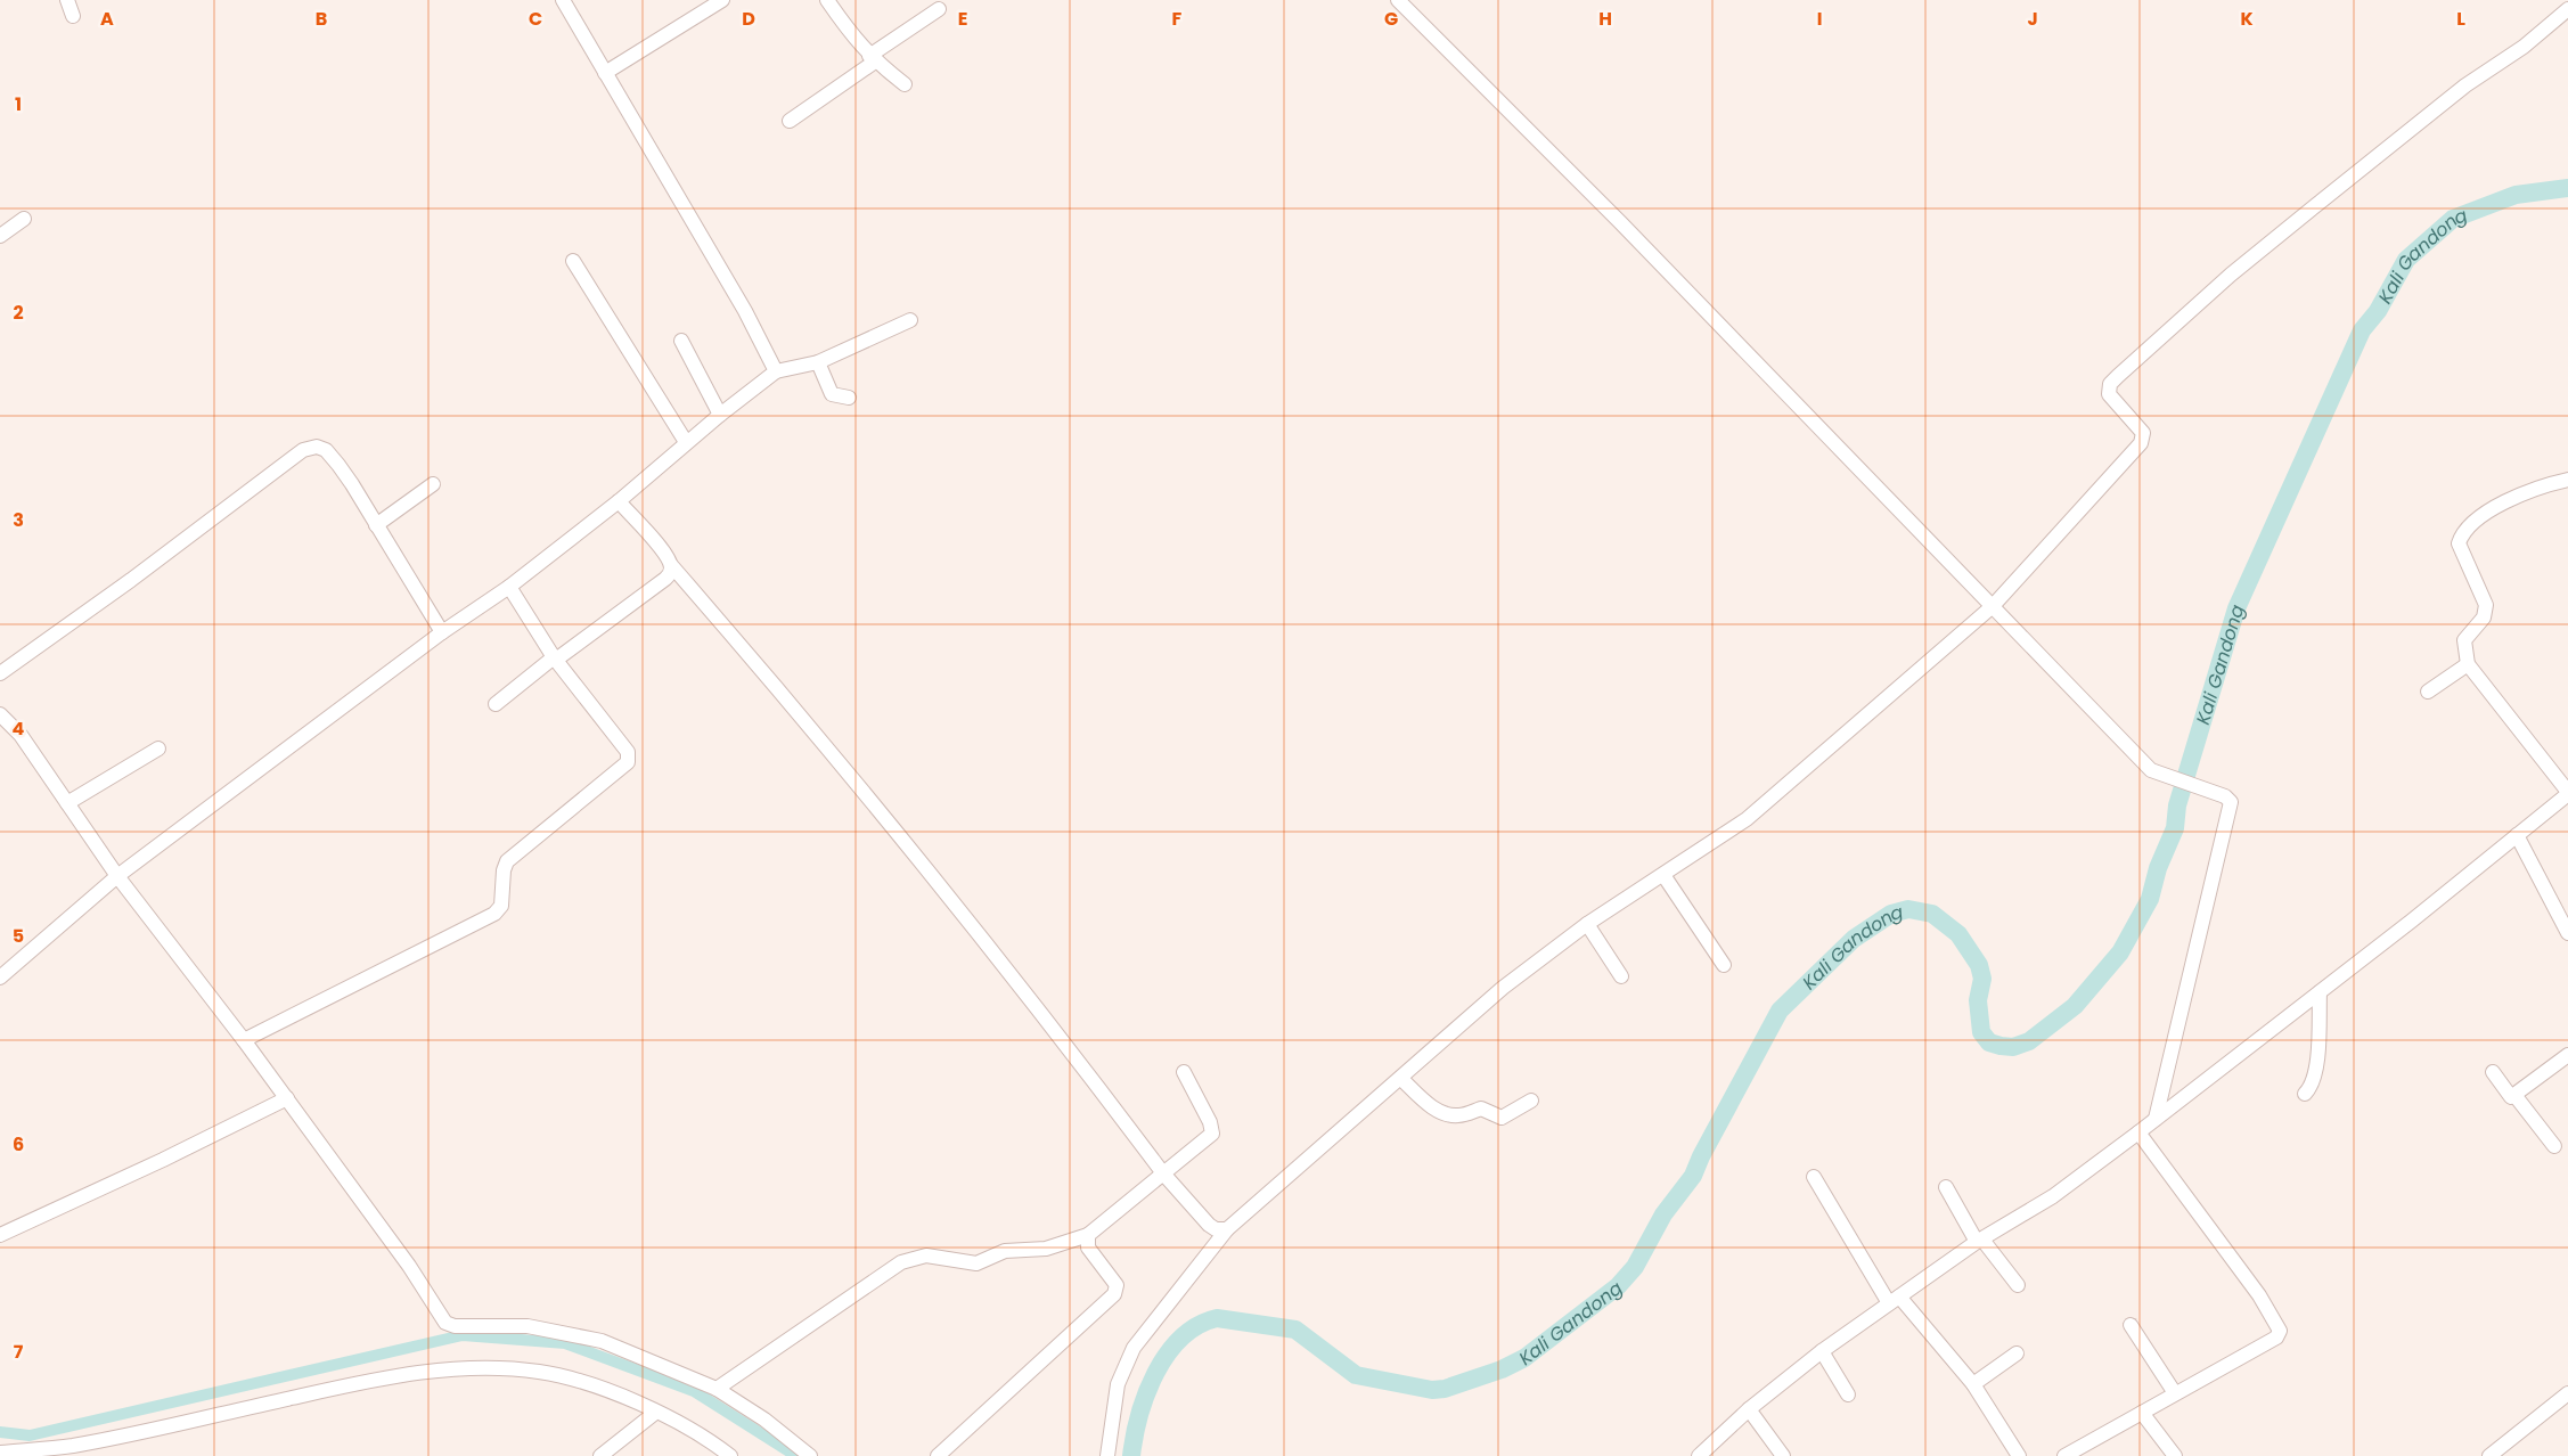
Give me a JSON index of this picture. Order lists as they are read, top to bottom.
{
  "water": ["Kali Gandong"],
  "grid": {
    "columns": [
      "A",
      "B",
      "C",
      "D",
      "E",
      "F",
      "G",
      "H",
      "I",
      "J",
      "K",
      "L"
    ],
    "rows": [
      "1",
      "2",
      "3",
      "4",
      "5",
      "6",
      "7"
    ]
  }
}
